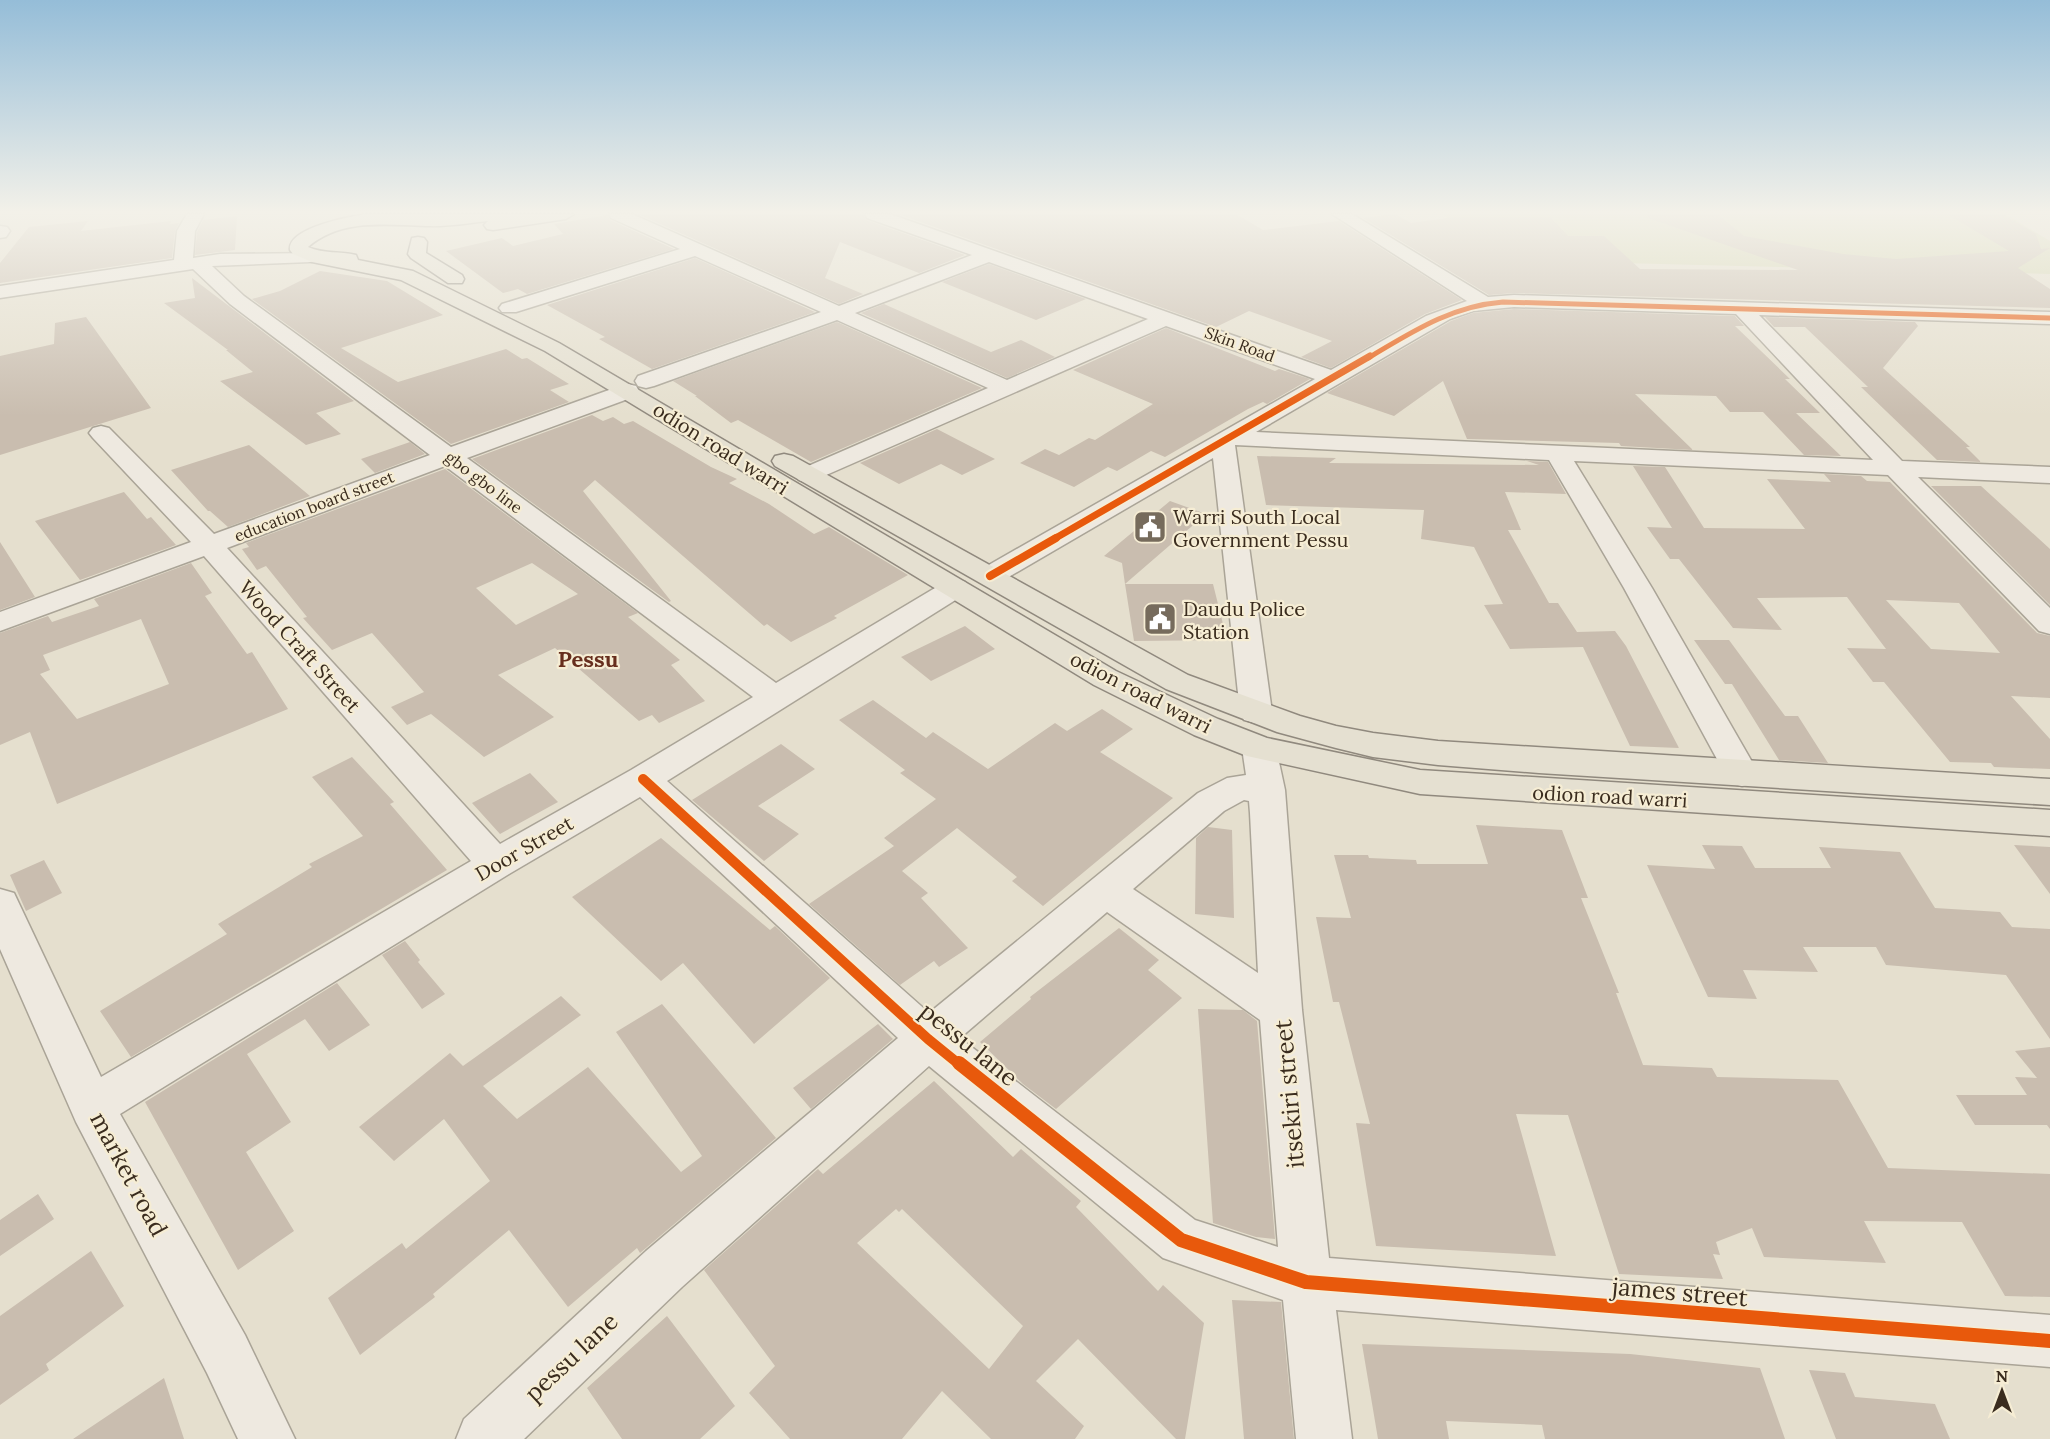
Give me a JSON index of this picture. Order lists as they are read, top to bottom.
{
  "streets": {
    "main road": ["odion road warri"],
    "street": [
      "Skin Road",
      "gbo gbo line",
      "education board street",
      "Wood Craft Street",
      "Door Street",
      "pessu lane",
      "itsekiri street",
      "market road",
      "james street"
    ]
  },
  "crossings": [
    ["odion road warri", "education board street"],
    ["odion road warri", "Door Street"],
    ["odion road warri", "pessu lane"],
    ["odion road warri", "itsekiri street"],
    ["gbo gbo line", "education board street"],
    ["gbo gbo line", "Door Street"],
    ["education board street", "Wood Craft Street"],
    ["Wood Craft Street", "Door Street"],
    ["Door Street", "pessu lane"],
    ["Door Street", "market road"],
    ["pessu lane", "itsekiri street"],
    ["pessu lane", "james street"],
    ["itsekiri street", "james street"]
  ],
  "districts": ["Pessu"],
  "places": {
    "public building": ["Warri South Local Government Pessu", "Daudu Police Station"]
  },
  "north": "top"
}
